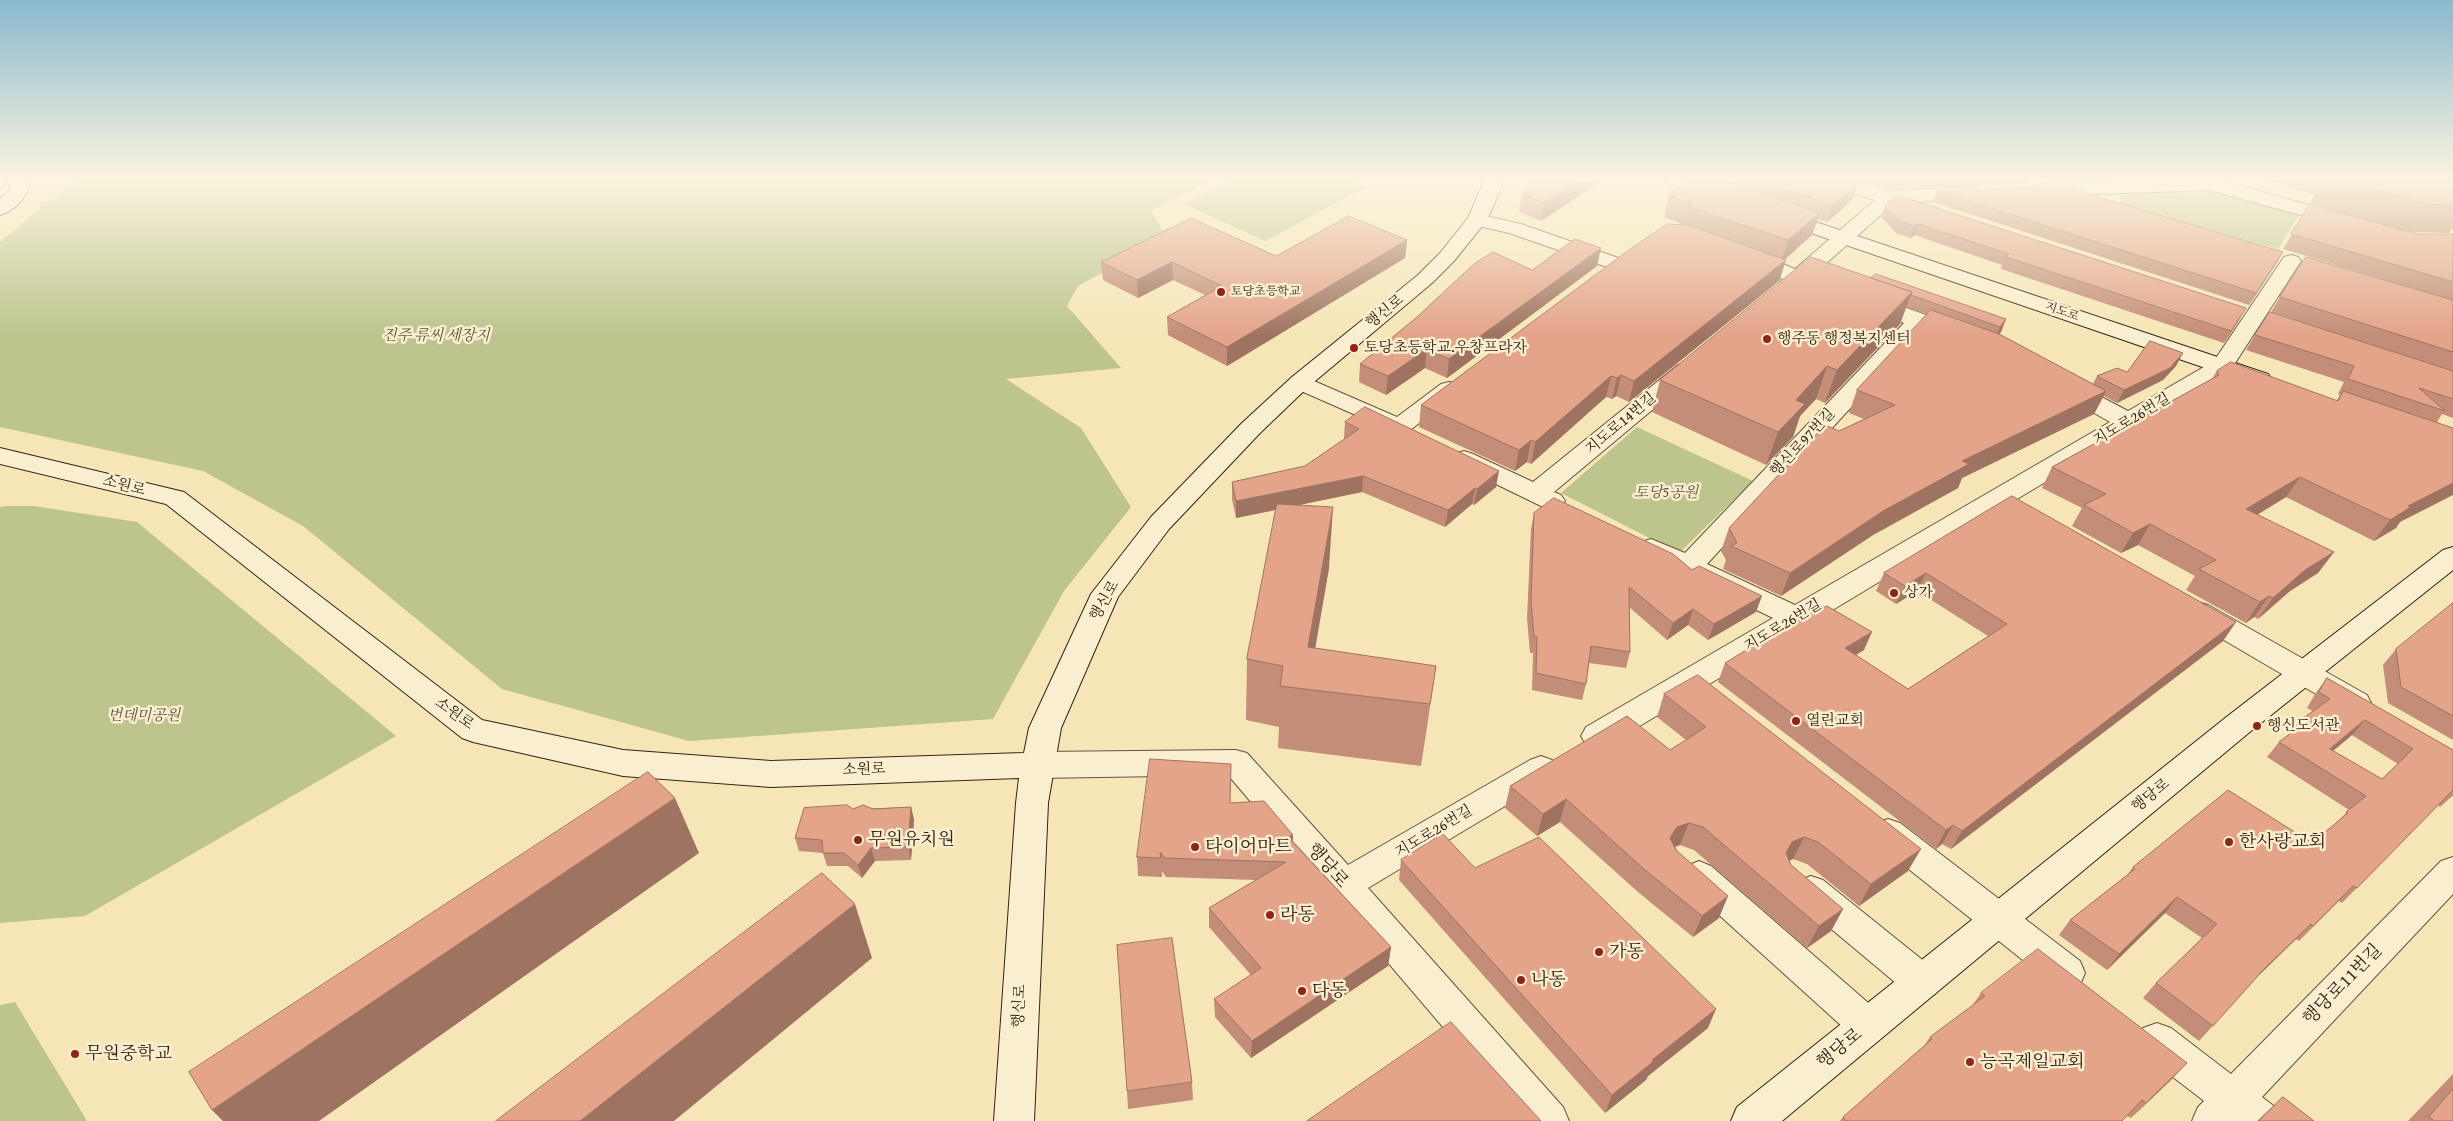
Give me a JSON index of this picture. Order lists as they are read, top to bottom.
{
  "streets": {
    "street": [
      "행신로",
      "지도로",
      "지도로26번길",
      "지도로14번길",
      "행신로97번길",
      "소원로",
      "행당로",
      "행당로11번길"
    ]
  },
  "crossings": [
    ["행신로", "소원로"],
    ["행신로", "행당로"],
    ["지도로", "지도로26번길"],
    ["지도로26번길", "행당로"],
    ["소원로", "행당로"]
  ],
  "parks": ["진주 류씨 세장지", "토당5공원", "번데미공원"],
  "places": [
    "토당초등학교",
    "행주동 행정복지센터",
    "토당초등학교.우창프라자",
    "상가",
    "열린교회",
    "행신도서관",
    "무원유치원",
    "한사랑교회",
    "타이어마트",
    "라동",
    "가동",
    "나동",
    "다동",
    "무원중학교",
    "능곡제일교회"
  ]
}
